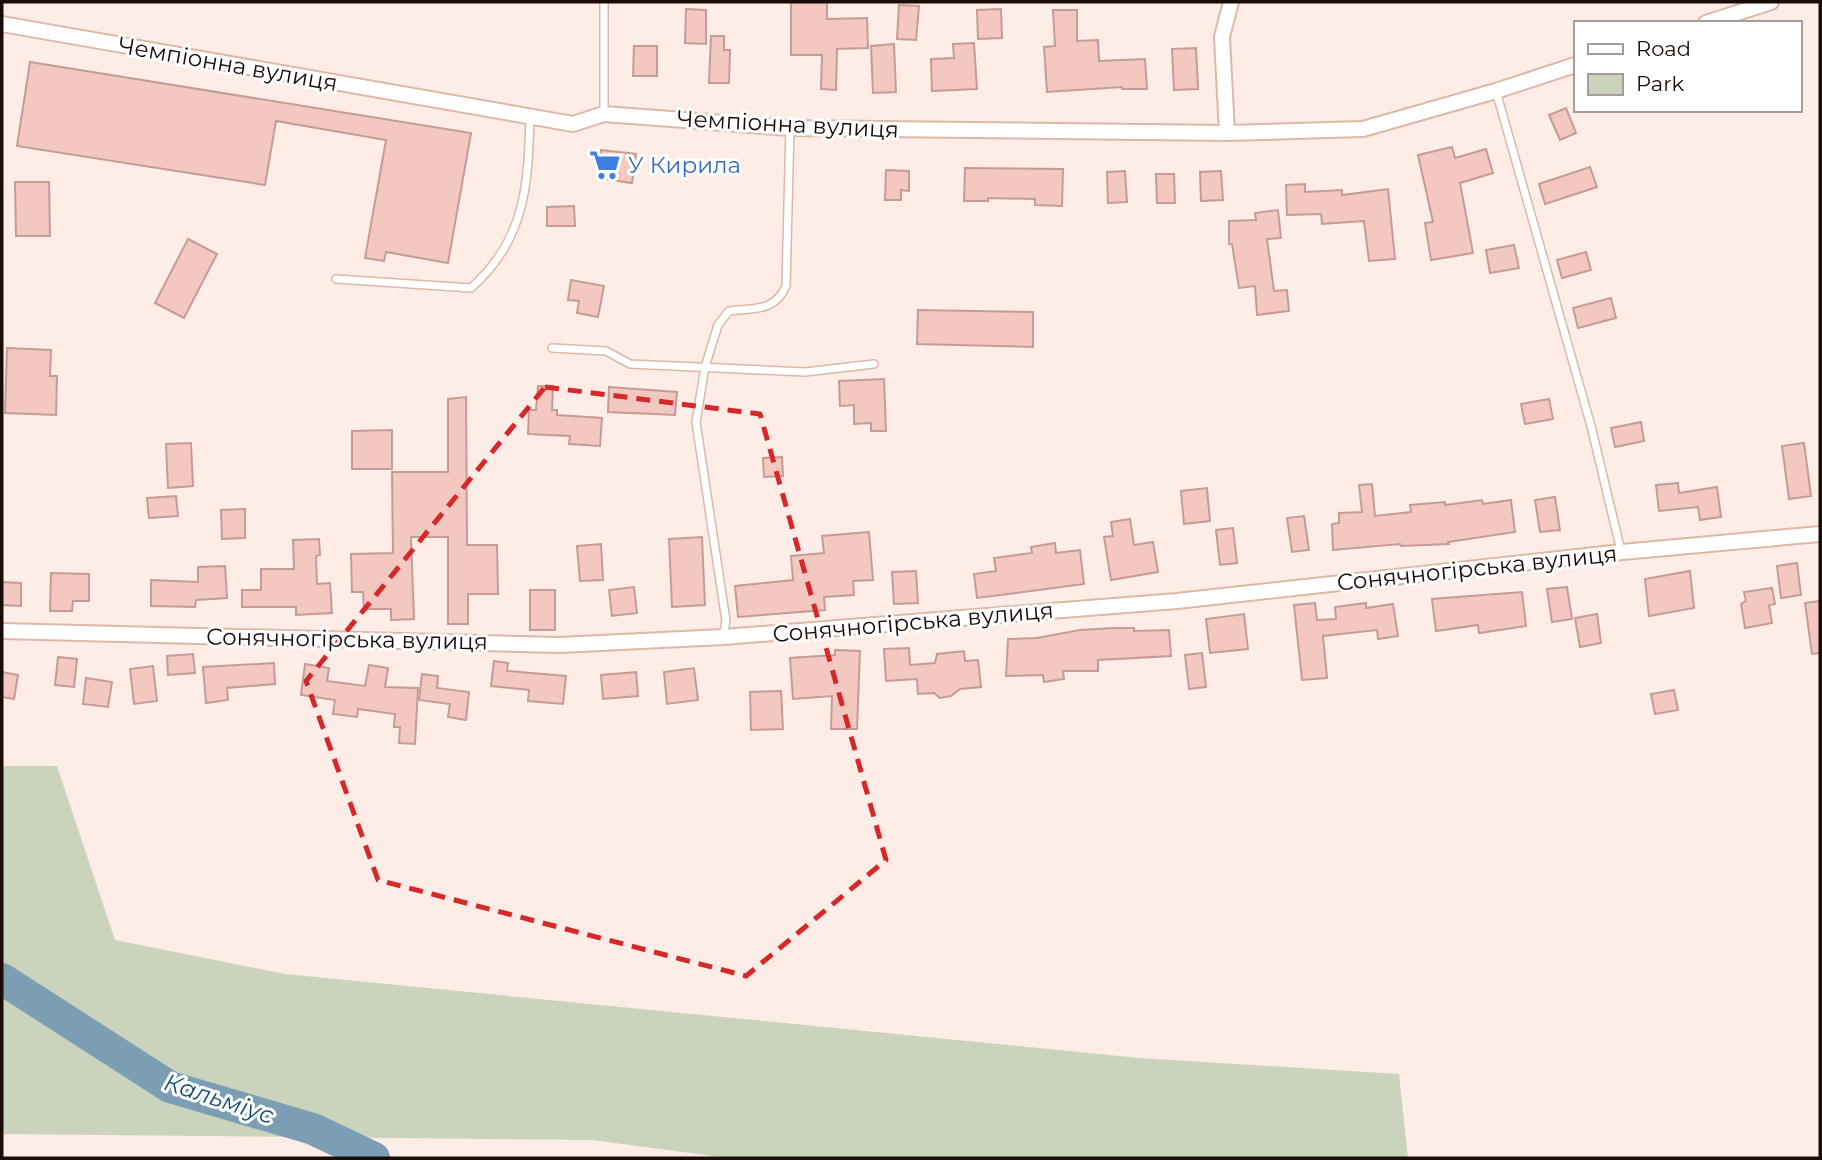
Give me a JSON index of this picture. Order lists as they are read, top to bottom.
{
  "streets": {
    "street": ["Чемпіонна вулиця", "Сонячногірська вулиця"]
  },
  "water": ["Кальміус"],
  "places": {
    "supermarket": ["У Кирила"]
  },
  "legend": ["Road", "Park"]
}
